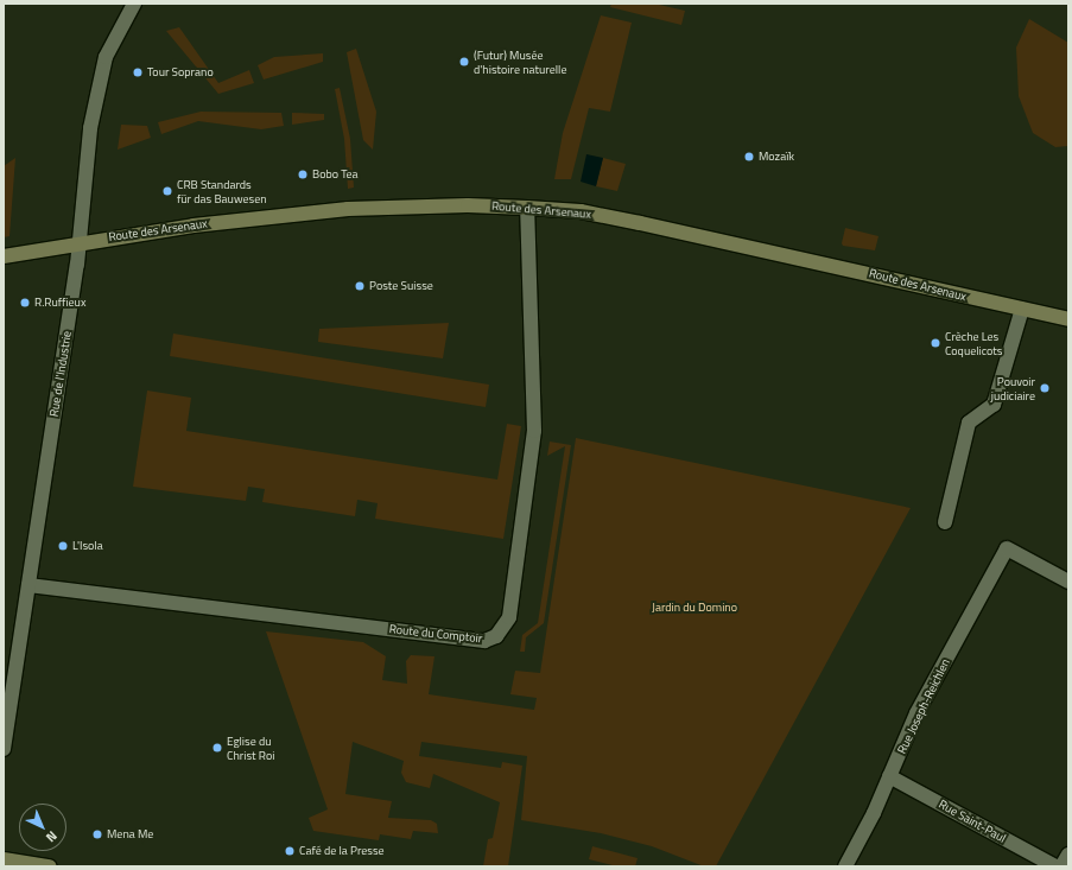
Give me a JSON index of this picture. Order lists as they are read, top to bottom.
{
  "streets": {
    "main road": ["Route des Arsenaux"],
    "street": [
      "Rue de l'Industrie",
      "Route du Comptoir",
      "Rue Joseph-Reichlen",
      "Rue Saint-Paul"
    ]
  },
  "crossings": [
    ["Route des Arsenaux", "Rue de l'Industrie"],
    ["Route des Arsenaux", "Route du Comptoir"],
    ["Rue de l'Industrie", "Route du Comptoir"],
    ["Rue Joseph-Reichlen", "Rue Saint-Paul"]
  ],
  "parks": ["Jardin du Domino"],
  "places": [
    "(Futur) Musée d'histoire naturelle",
    "Tour Soprano",
    "Mozaïk",
    "Bobo Tea",
    "CRB Standards für das Bauwesen",
    "Poste Suisse",
    "R.Ruffieux",
    "Crèche Les Coquelicots",
    "Pouvoir judiciaire",
    "L'Isola",
    "Eglise du Christ Roi",
    "Mena Me",
    "Café de la Presse"
  ],
  "north": "bottom right"
}
